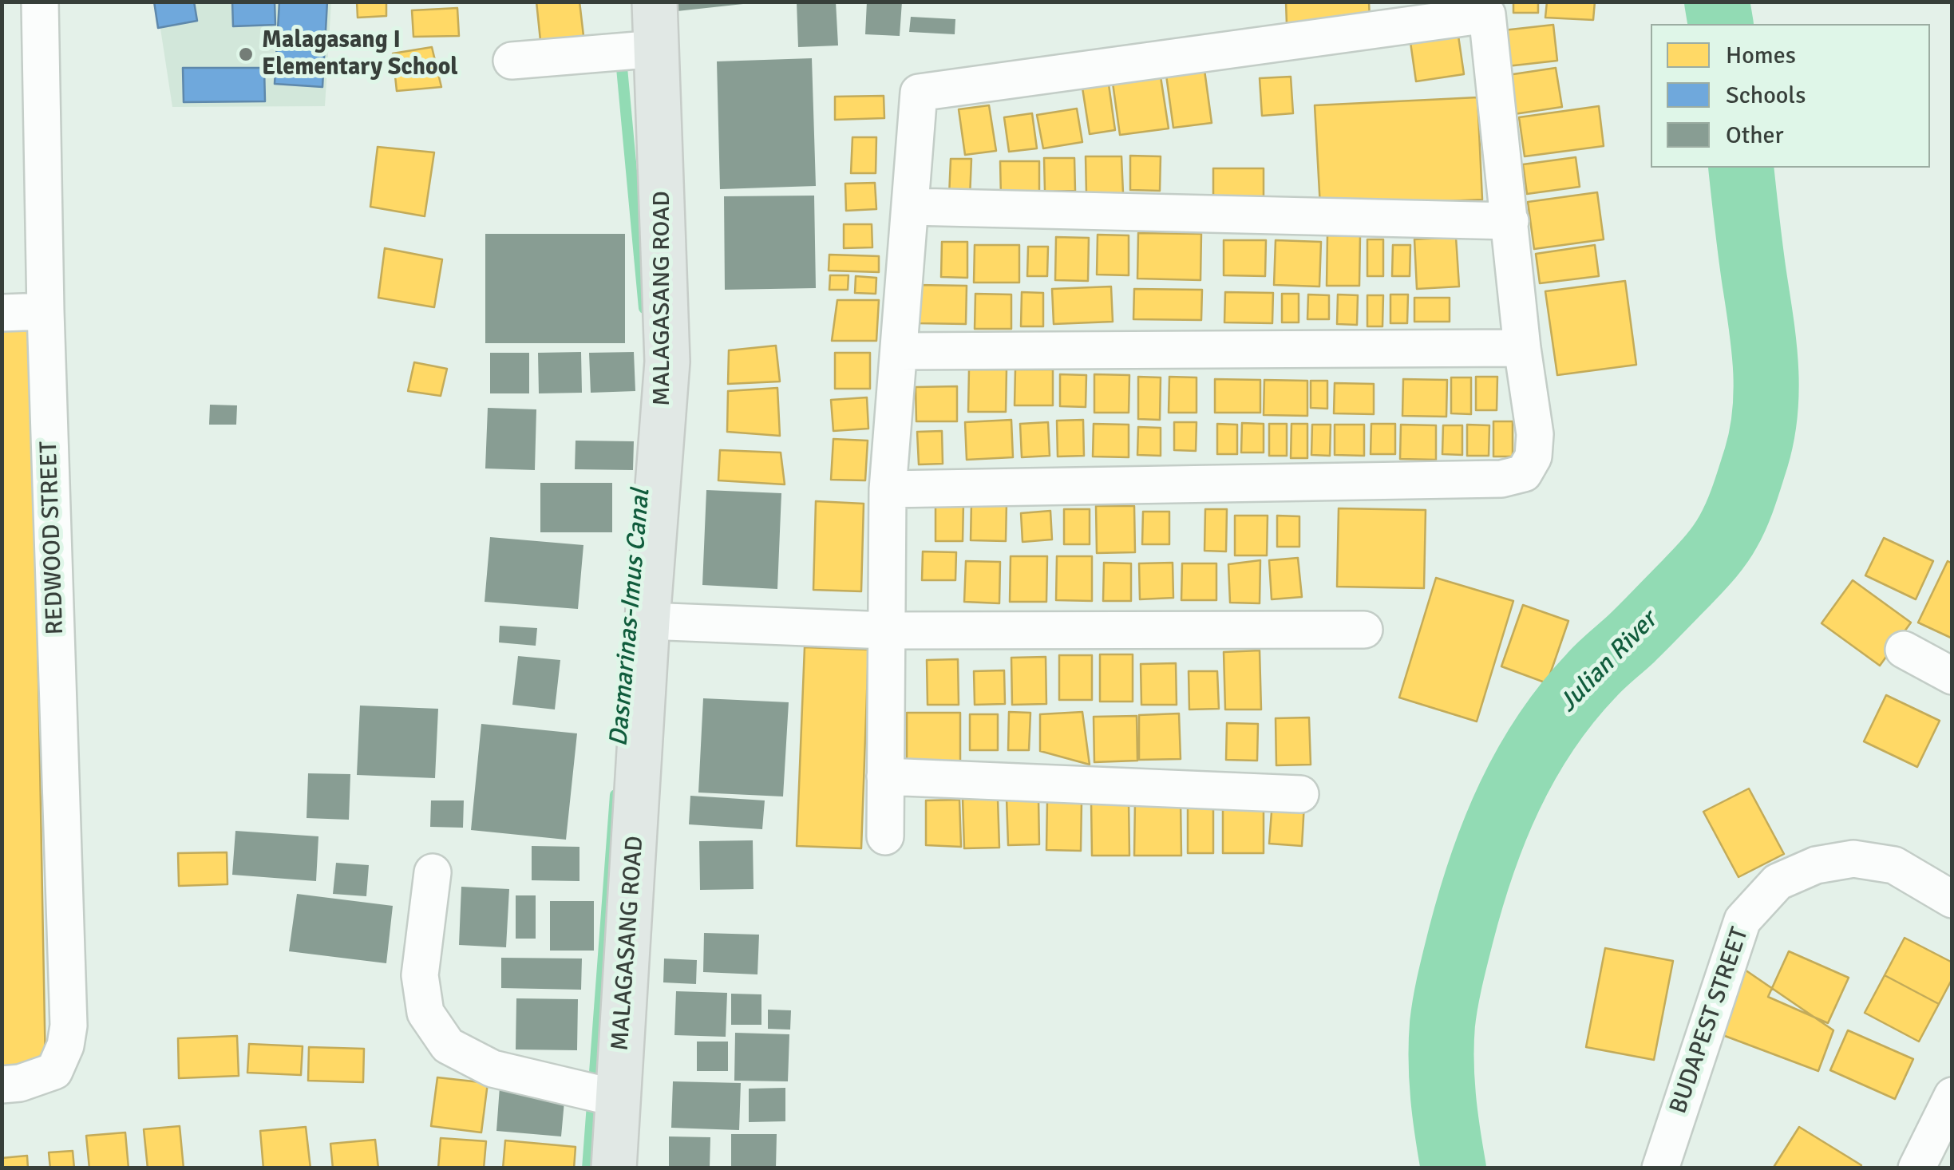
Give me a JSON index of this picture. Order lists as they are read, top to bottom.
{
  "streets": {
    "main road": ["MALAGASANG ROAD"],
    "street": ["REDWOOD STREET", "BUDAPEST STREET"]
  },
  "water": ["Dasmarinas-Imus Canal", "Julian River"],
  "places": ["Malagasang I Elementary School"],
  "legend": ["Homes", "Schools", "Other"]
}
